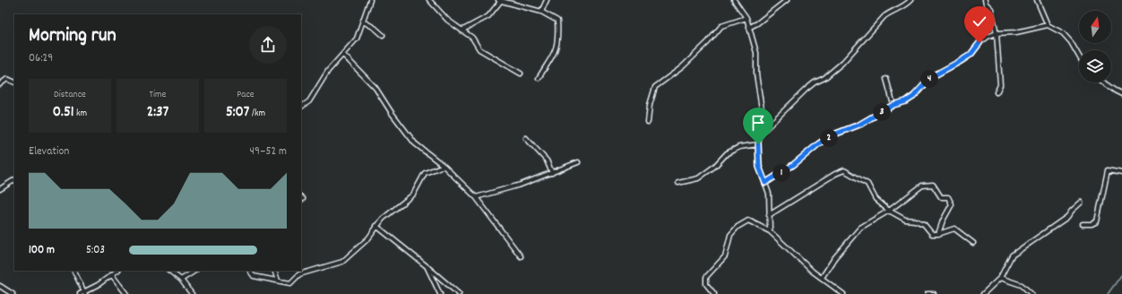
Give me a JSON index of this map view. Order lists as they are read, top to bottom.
{
  "north": "top",
  "page": {
    "heading": ["Morning run", "06:29"],
    "pins": [
      "4",
      "3",
      "2",
      "1"
    ],
    "stats": [
      ["Distance", "0.51 km"],
      ["Time", "2:37"],
      ["Pace", "5:07 /km"]
    ],
    "chart": ["Elevation", "49–52 m"],
    "list": [
      {
        "name": "100 m",
        "note": "5:03"
      }
    ]
  }
}
